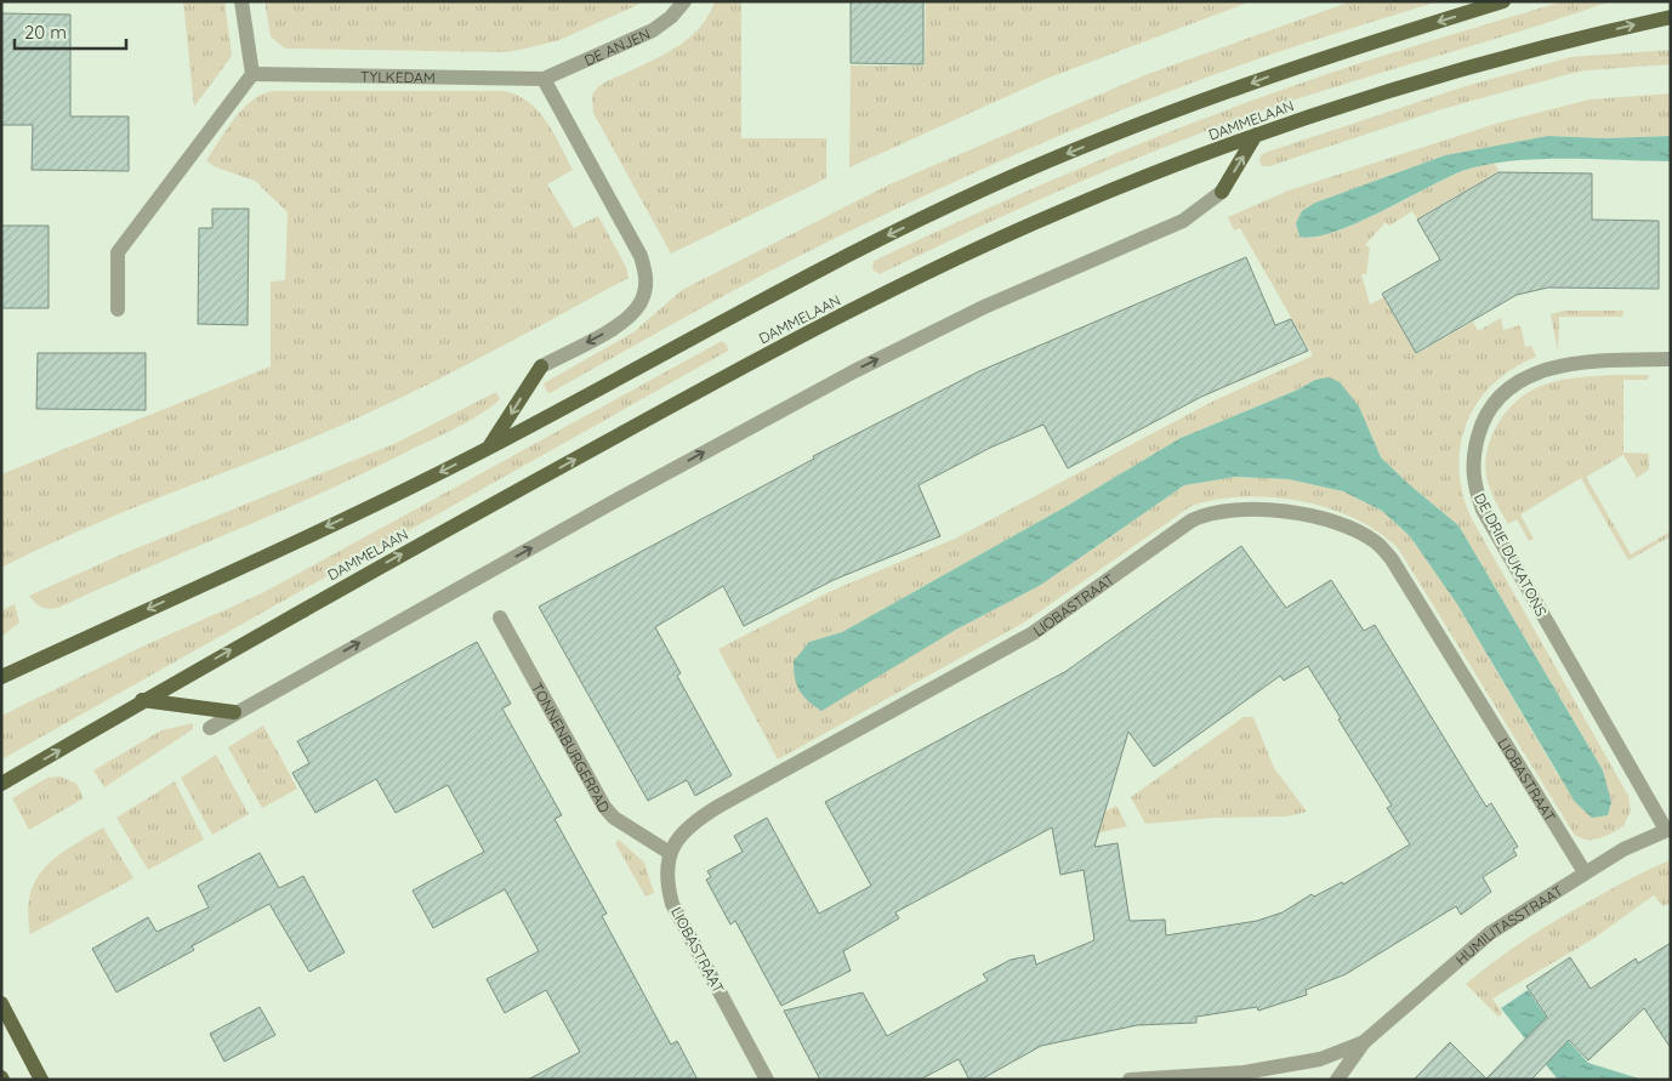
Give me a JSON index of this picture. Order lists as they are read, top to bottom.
{
  "streets": {
    "main road": ["DAMMELAAN"],
    "street": [
      "DE ANJEN",
      "TYLKEDAM",
      "DE DRIE DUKATONS",
      "LIOBASTRAAT",
      "TONNENBURGERPAD",
      "HUMILITASSTRAAT"
    ]
  },
  "crossings": [
    ["DE ANJEN", "TYLKEDAM"],
    ["DE DRIE DUKATONS", "HUMILITASSTRAAT"],
    ["LIOBASTRAAT", "TONNENBURGERPAD"],
    ["LIOBASTRAAT", "HUMILITASSTRAAT"]
  ],
  "scale_bar": "20 m"
}
